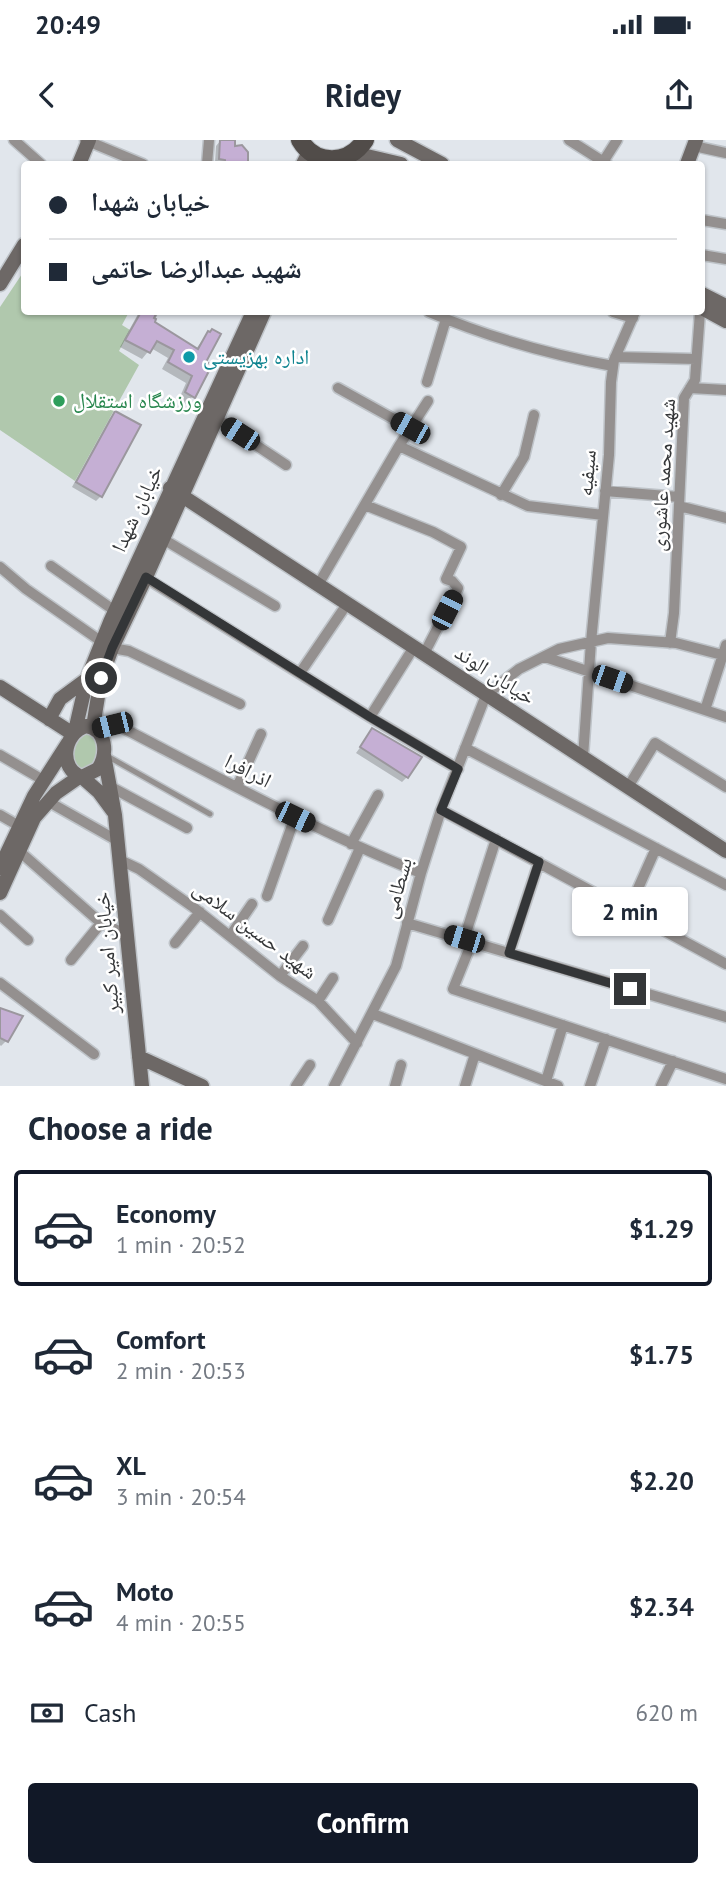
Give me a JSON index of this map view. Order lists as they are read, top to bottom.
{
  "streets": {
    "main road": ["خیابان شهدا", "خیابان الوند", "خیابان امیر کبیر"],
    "street": [
      "سیفیه",
      "شهید محمد عاشوری",
      "اذرافرا",
      "بسطامی",
      "شهید حسین سلامی"
    ]
  },
  "crossings": [
    ["سیفیه", "خیابان الوند"],
    ["خیابان شهدا", "خیابان الوند"],
    ["خیابان شهدا", "اذرافرا"],
    ["خیابان شهدا", "خیابان امیر کبیر"],
    ["خیابان الوند", "بسطامی"],
    ["اذرافرا", "بسطامی"],
    ["اذرافرا", "خیابان امیر کبیر"],
    ["بسطامی", "شهید حسین سلامی"],
    ["شهید حسین سلامی", "خیابان امیر کبیر"]
  ],
  "places": ["اداره بهزیستی", "ورزشگاه استقلال"],
  "page": {
    "status": "20:49",
    "header": "Ridey",
    "banner": ["خیابان شهدا", "شهید عبدالرضا حاتمی"],
    "bubble": "2 min",
    "heading": "Choose a ride",
    "list": [
      {
        "name": "Economy",
        "note": "1 min · 20:52",
        "value": "$1.29"
      },
      {
        "name": "Comfort",
        "note": "2 min · 20:53",
        "value": "$1.75"
      },
      {
        "name": "XL",
        "note": "3 min · 20:54",
        "value": "$2.20"
      },
      {
        "name": "Moto",
        "note": "4 min · 20:55",
        "value": "$2.34"
      }
    ],
    "pay": ["Cash", "620 m"],
    "buttons": "Confirm"
  }
}
